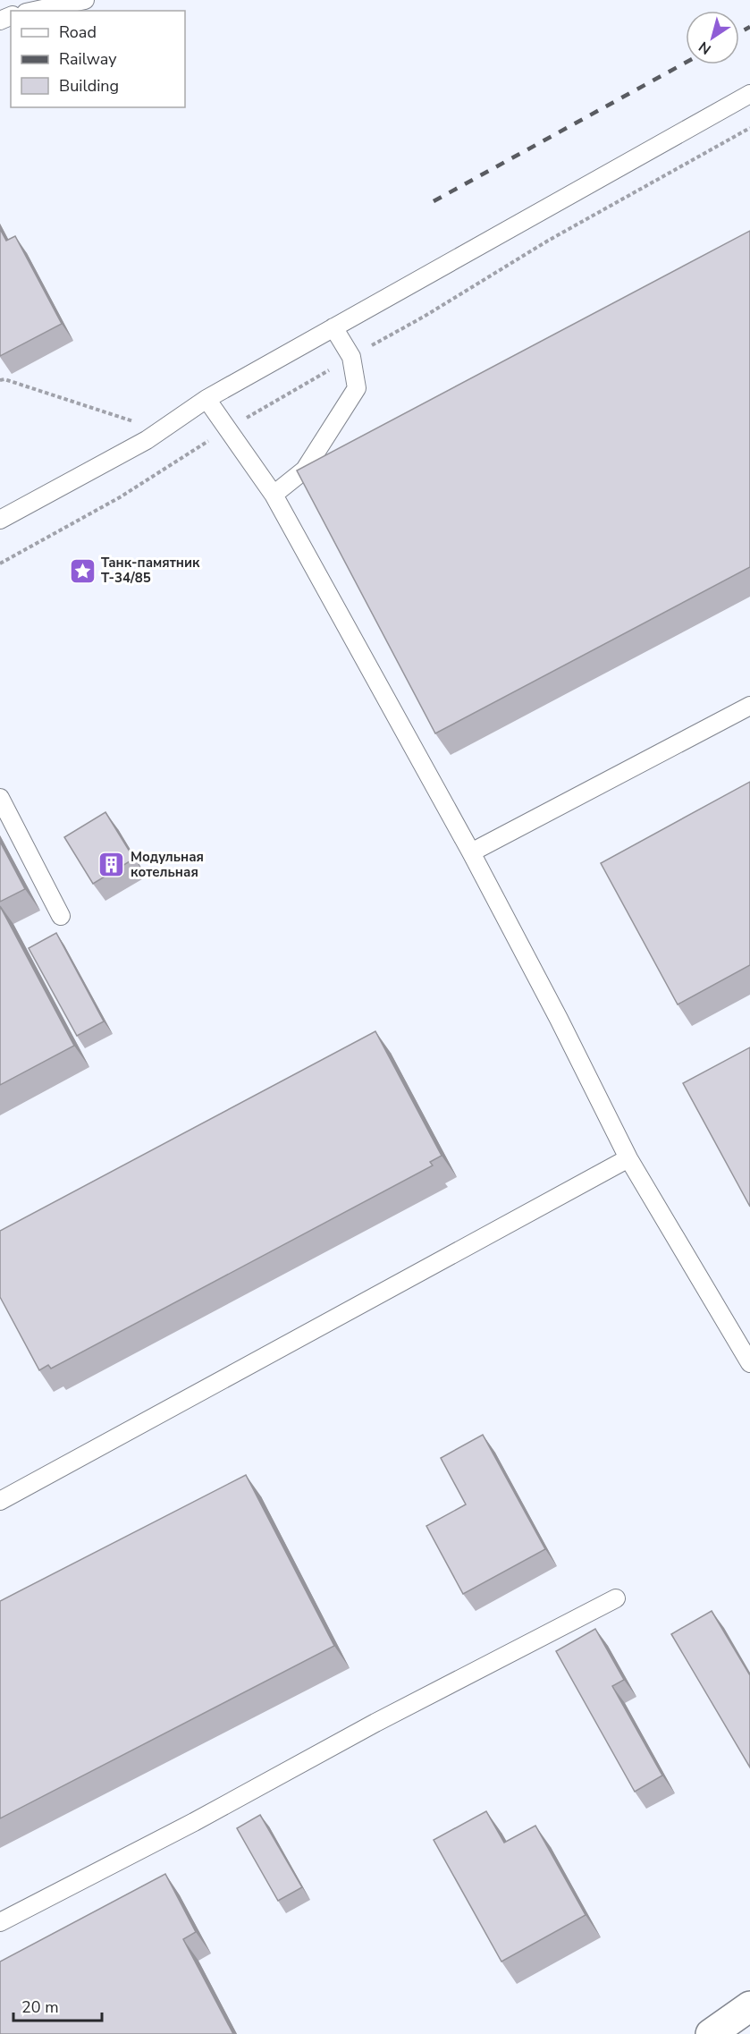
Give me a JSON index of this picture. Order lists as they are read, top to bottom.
{
  "places": {
    "place": ["Танк-памятник Т-34/85"],
    "building": ["Модульная котельная"]
  },
  "legend": ["Road", "Railway", "Building"],
  "scale_bar": "20 m",
  "north": "bottom left"
}
